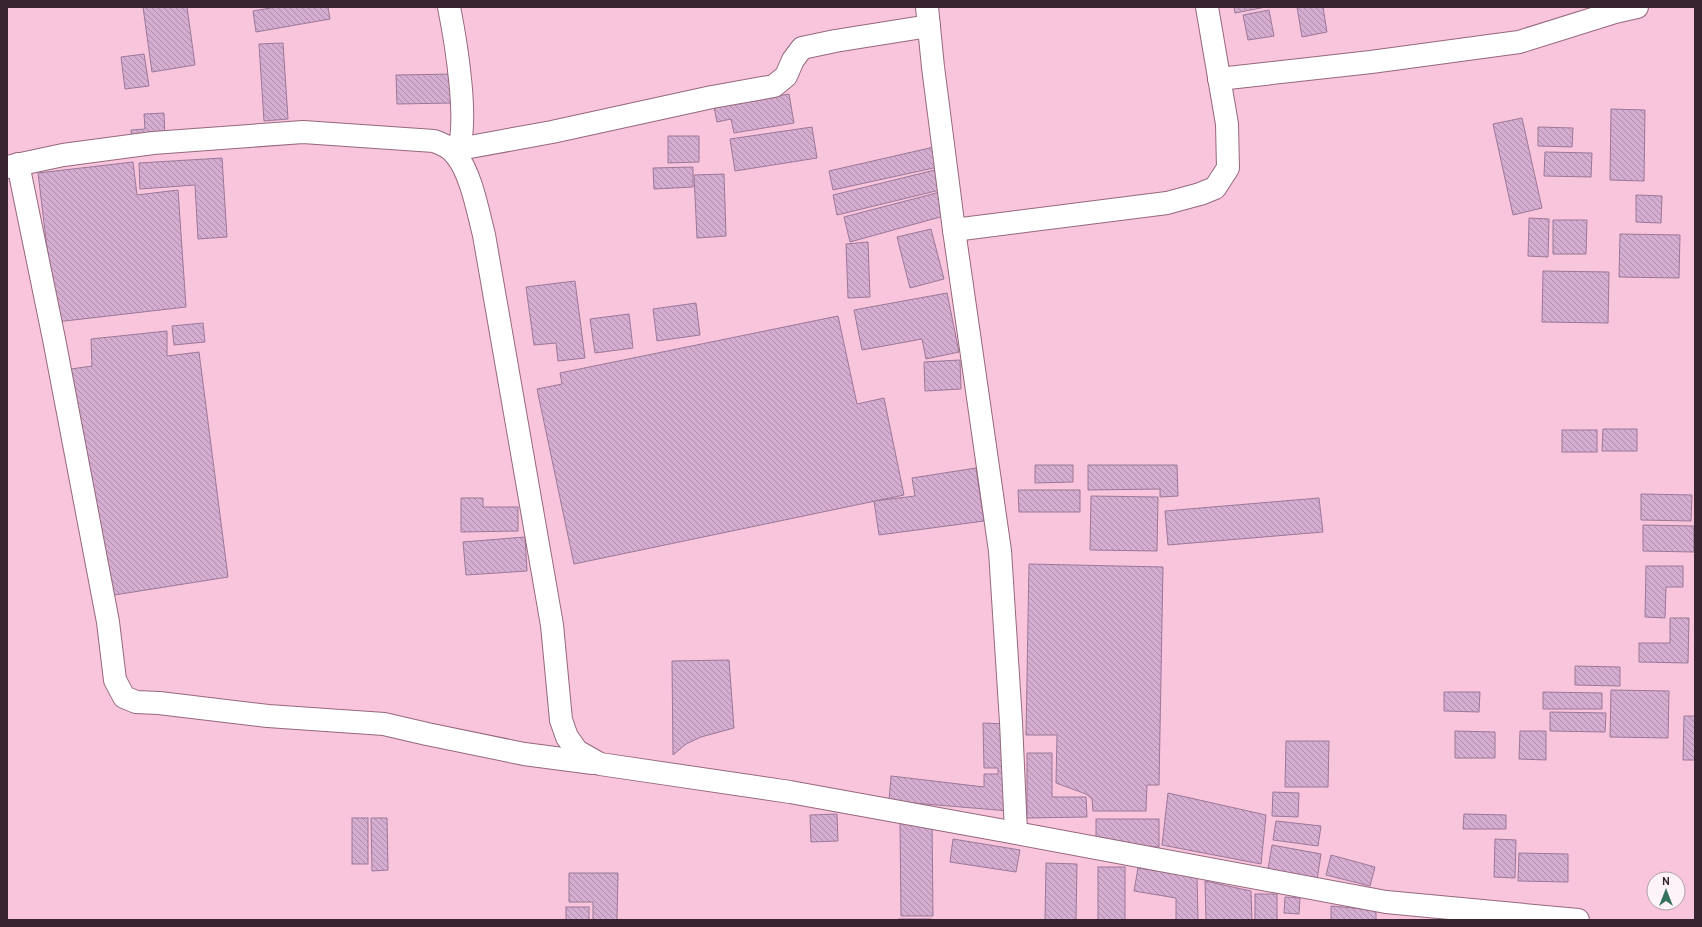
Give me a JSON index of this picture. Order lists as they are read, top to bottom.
{
  "north": "top"
}
